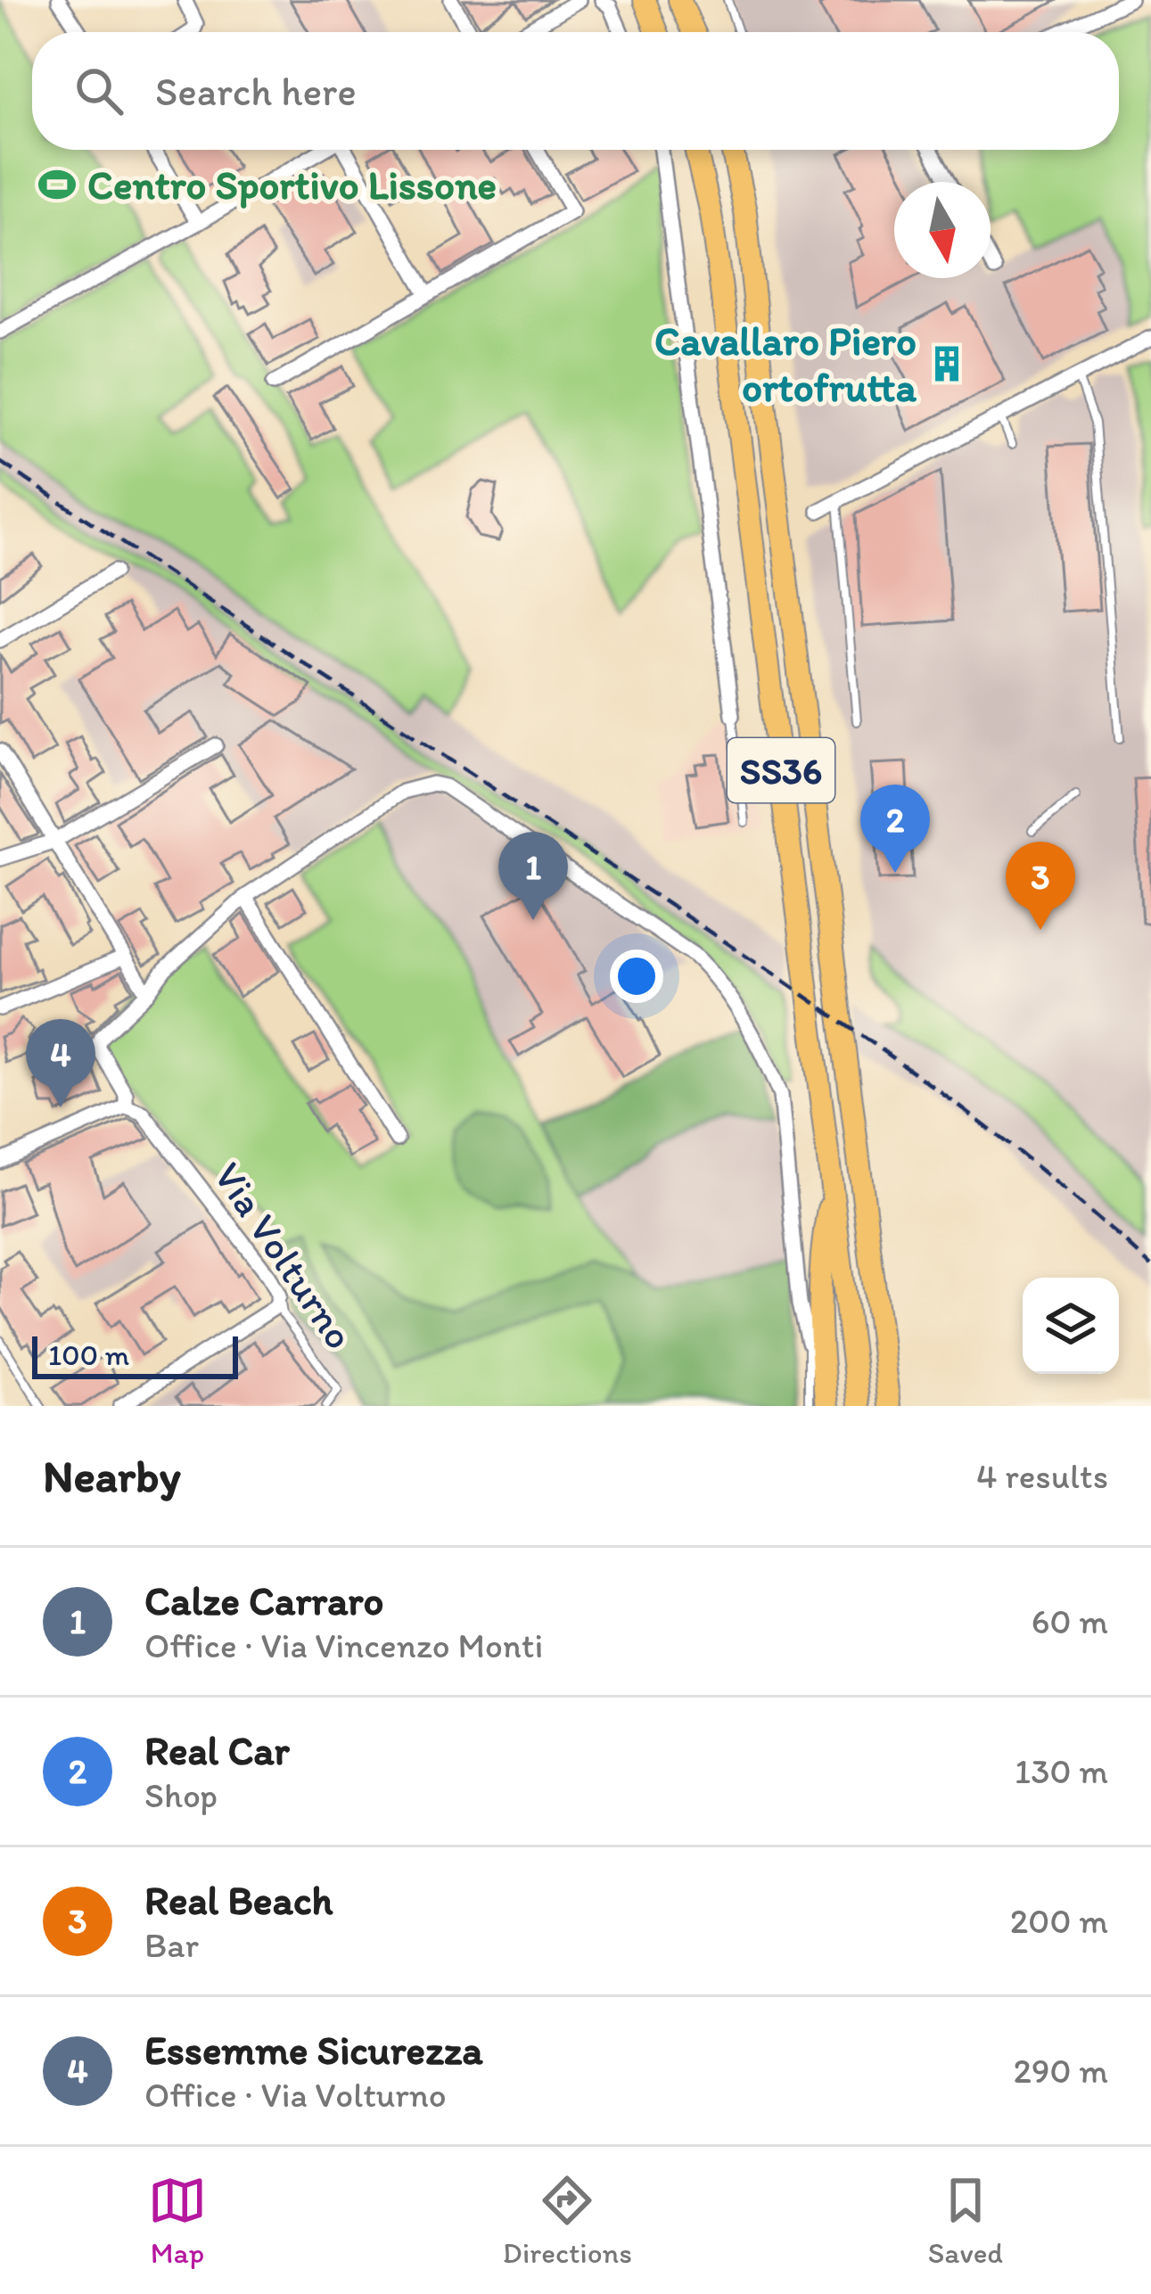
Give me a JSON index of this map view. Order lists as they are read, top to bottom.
{
  "streets": {
    "highway": ["SS36"],
    "street": ["Via Volturno"]
  },
  "places": {
    "sports": ["Centro Sportivo Lissone"],
    "building": ["Cavallaro Piero ortofrutta"]
  },
  "scale_bar": "100 m",
  "north": "bottom",
  "page": {
    "search": "Search here",
    "pins": [
      "2",
      "1",
      "3",
      "4"
    ],
    "scale": "100 m",
    "heading": ["Nearby", "4 results"],
    "list": [
      {
        "mark": "1",
        "name": "Calze Carraro",
        "note": "Office · Via Vincenzo Monti",
        "value": "60 m"
      },
      {
        "mark": "2",
        "name": "Real Car",
        "note": "Shop",
        "value": "130 m"
      },
      {
        "mark": "3",
        "name": "Real Beach",
        "note": "Bar",
        "value": "200 m"
      },
      {
        "mark": "4",
        "name": "Essemme Sicurezza",
        "note": "Office · Via Volturno",
        "value": "290 m"
      }
    ],
    "nav": ["Map", "Directions", "Saved"]
  }
}
